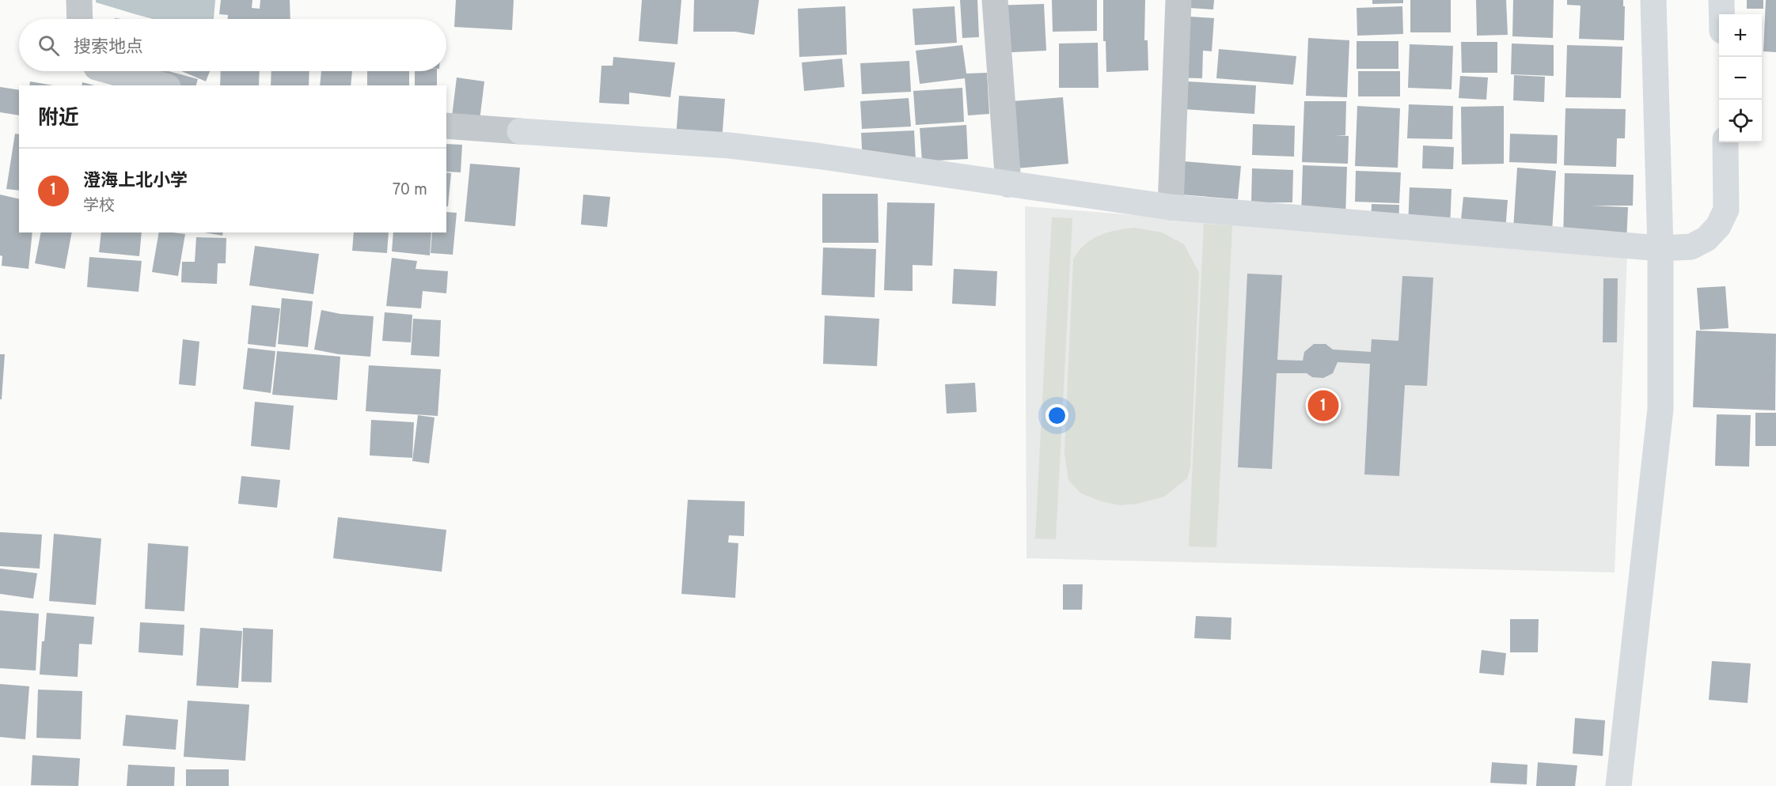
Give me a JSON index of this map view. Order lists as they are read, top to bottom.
{
  "page": {
    "map_buttons": ["+", "−"],
    "search": "搜索地点",
    "heading": "附近",
    "list": [
      {
        "mark": "1",
        "name": "澄海上北小学",
        "note": "学校",
        "value": "70 m"
      }
    ],
    "pins": "1"
  }
}
